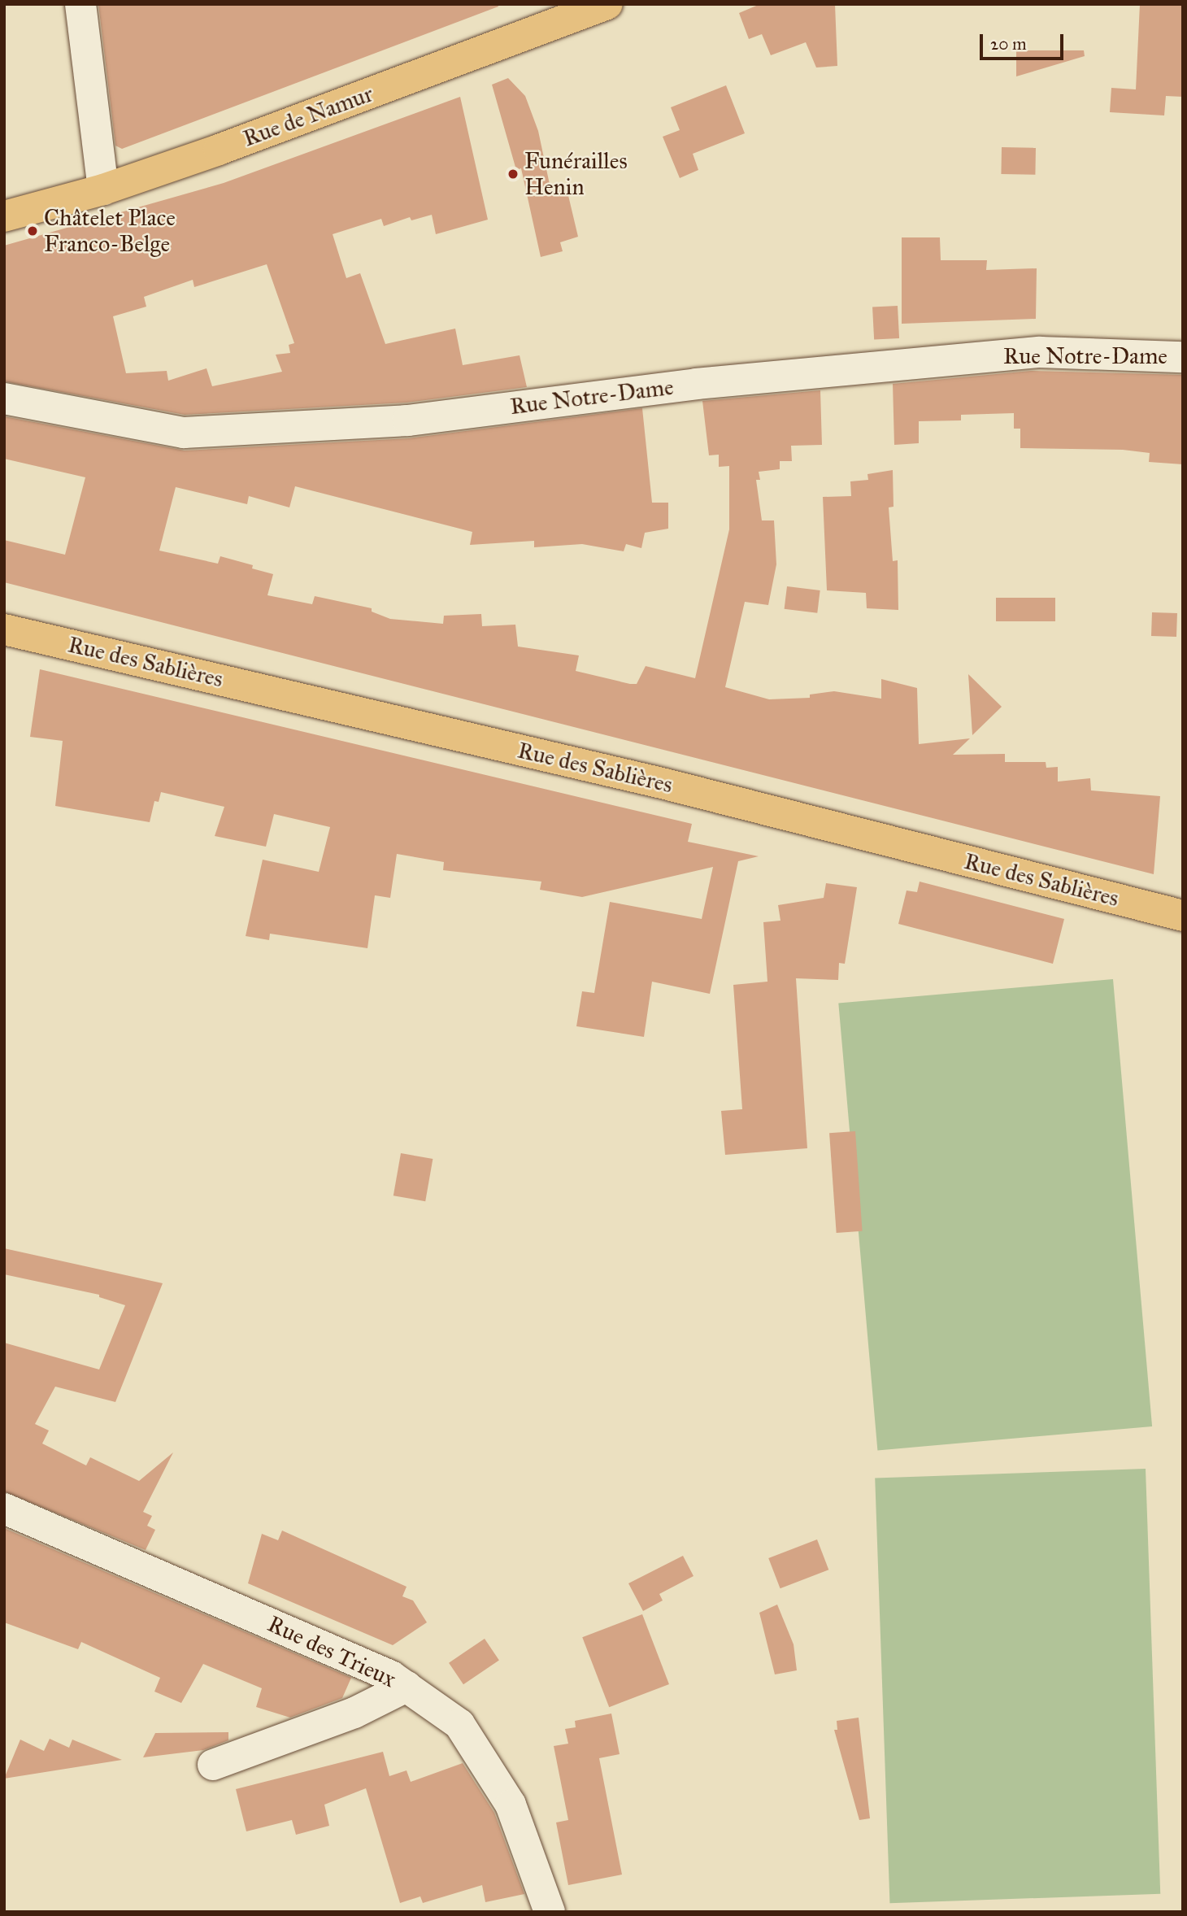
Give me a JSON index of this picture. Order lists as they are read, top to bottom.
{
  "streets": {
    "main road": ["Rue de Namur", "Rue des Sablières"],
    "street": ["Rue Notre-Dame", "Rue des Trieux"]
  },
  "places": ["Funérailles Henin", "Châtelet Place Franco-Belge"],
  "scale_bar": "20 m"
}
